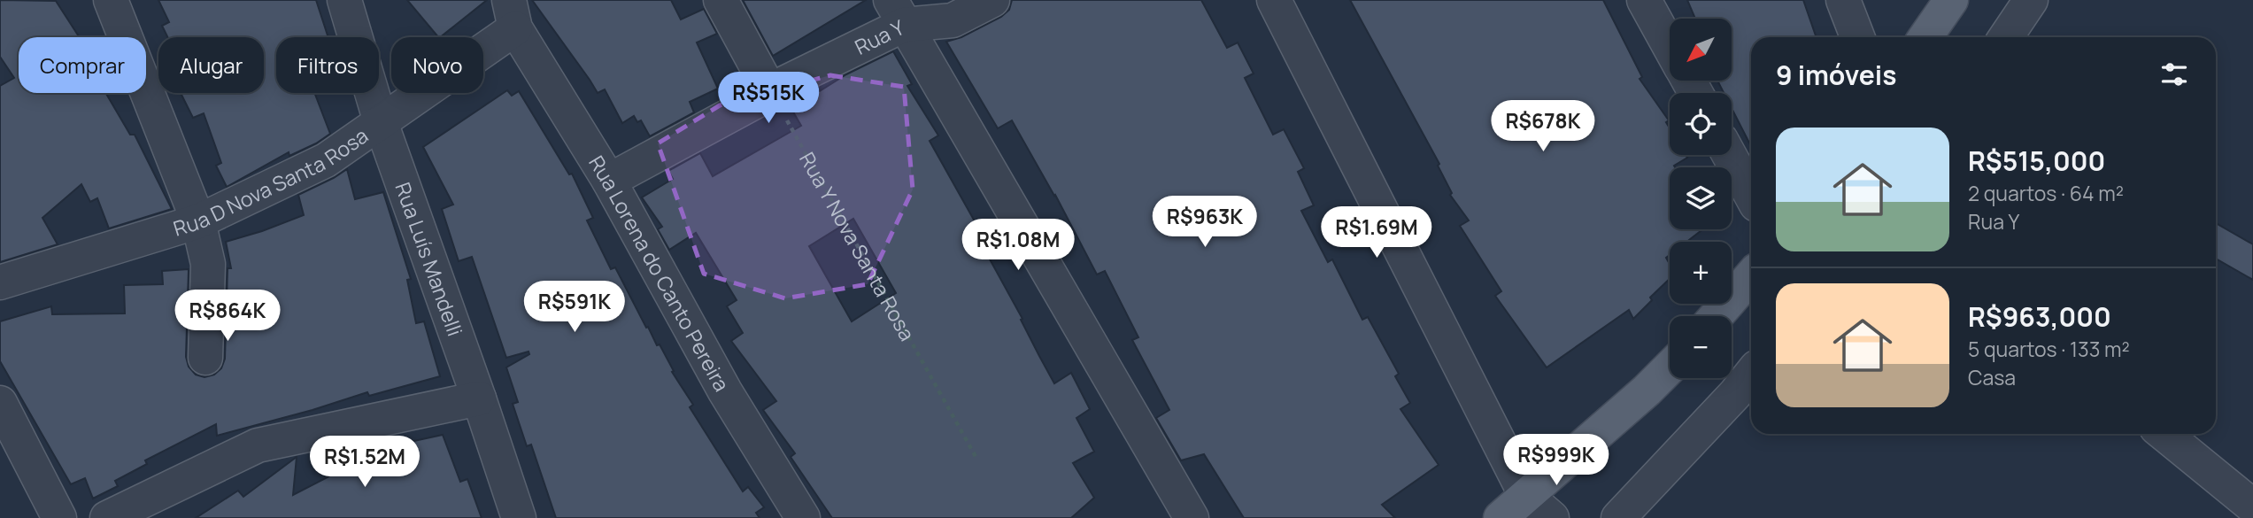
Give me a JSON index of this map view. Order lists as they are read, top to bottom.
{
  "streets": {
    "street": [
      "Rua Y",
      "Rua D Nova Santa Rosa",
      "Rua Luís Mandelli",
      "Rua Lorena do Canto Pereira"
    ],
    "path": ["Rua Y Nova Santa Rosa"]
  },
  "crossings": [
    ["Rua Y", "Rua Y Nova Santa Rosa"],
    ["Rua Y", "Rua Lorena do Canto Pereira"],
    ["Rua D Nova Santa Rosa", "Rua Luís Mandelli"],
    ["Rua D Nova Santa Rosa", "Rua Lorena do Canto Pereira"]
  ],
  "north": "bottom left",
  "page": {
    "map_buttons": ["+", "−"],
    "chip": [
      "Comprar",
      "Alugar",
      "Filtros",
      "Novo"
    ],
    "heading": "9 imóveis",
    "price": [
      "R$515K",
      "R$678K",
      "R$963K",
      "R$1.69M",
      "R$1.08M",
      "R$591K",
      "R$864K",
      "R$999K",
      "R$1.52M"
    ],
    "list": [
      {
        "name": "R$515,000",
        "note": "2 quartos · 64 m² · Rua Y"
      },
      {
        "name": "R$963,000",
        "note": "5 quartos · 133 m² · Casa"
      }
    ]
  }
}
